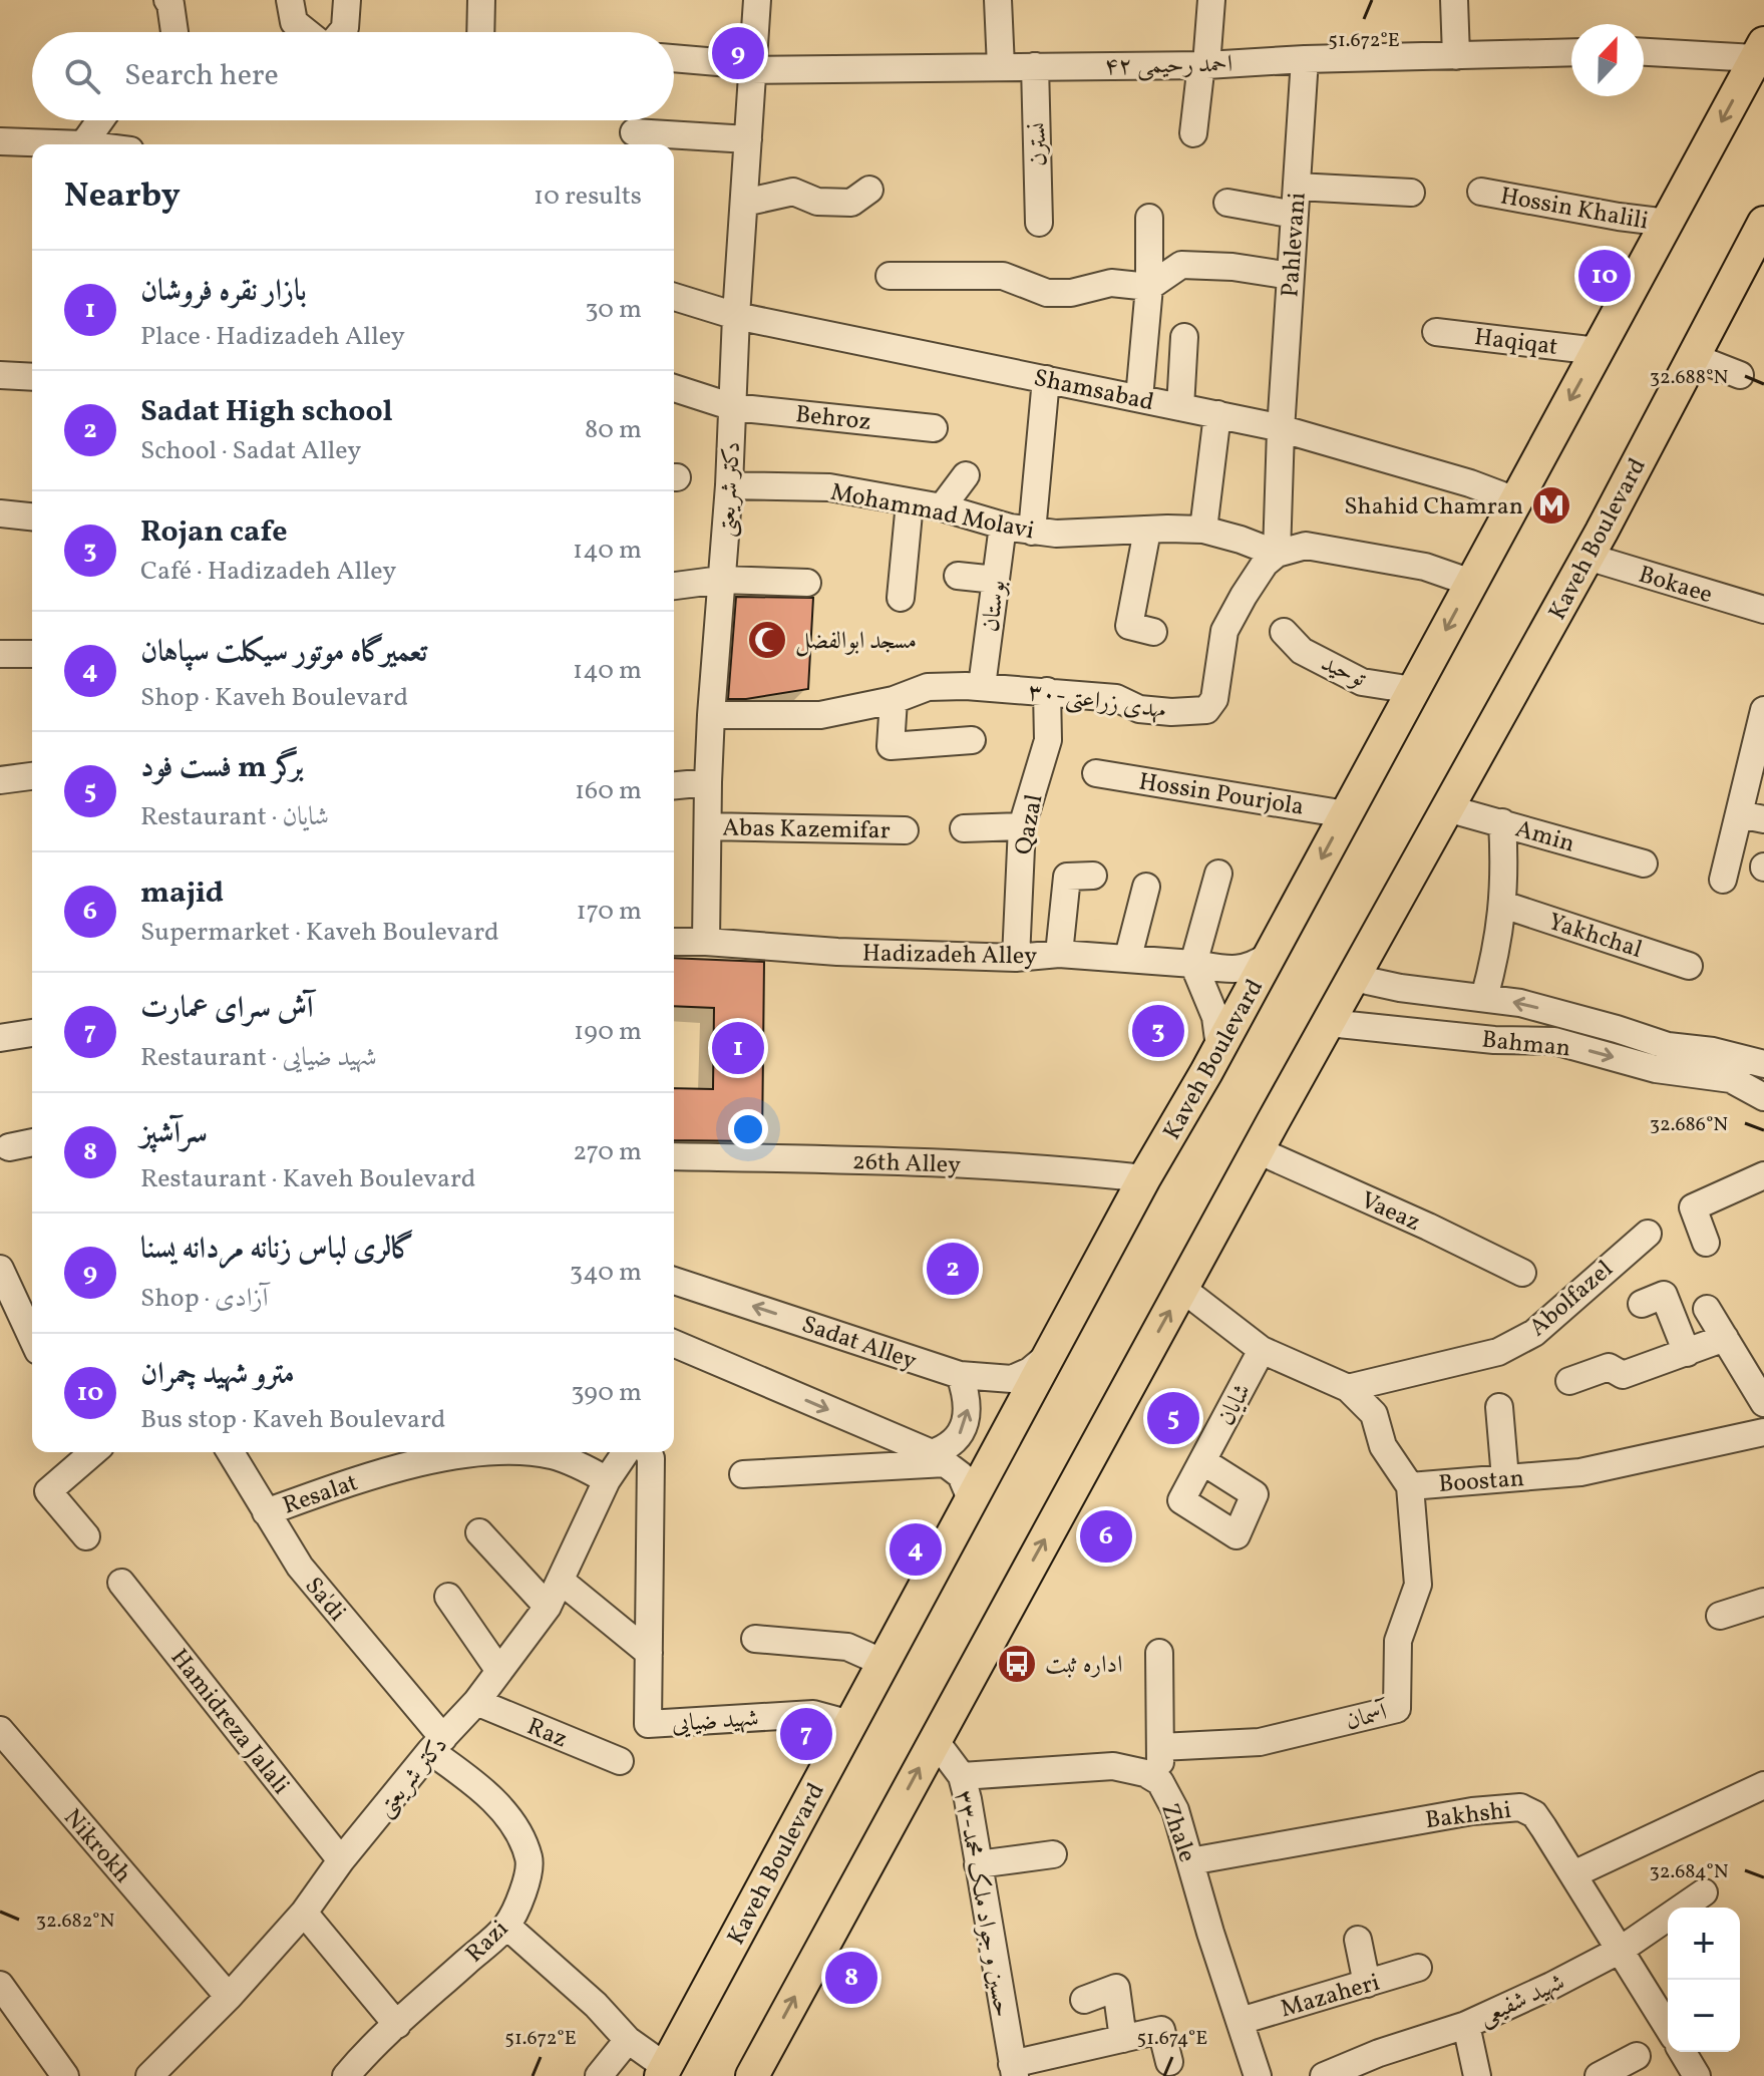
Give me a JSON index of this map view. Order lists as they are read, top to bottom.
{
  "streets": {
    "main road": ["Kaveh Boulevard"],
    "street": [
      "۴۲ احمد رحیمی",
      "نسترن",
      "Hossin Khalili",
      "Pahlevani",
      "Haqiqat",
      "Shamsabad",
      "Behroz",
      "دکتر شریعتی",
      "Mohammad Molavi",
      "Bokaee",
      "بوستان",
      "توحید",
      "۳۰-مهدی زراعتی",
      "Hossin Pourjola",
      "Qazal",
      "Abas Kazemifar",
      "Amin",
      "Yakhchal",
      "Hadizadeh Alley",
      "Bahman",
      "26th Alley",
      "Vaeaz",
      "Abolfazel",
      "Sadat Alley",
      "شایان",
      "Boostan",
      "Resalat",
      "Sa'di",
      "آسمان",
      "شهید ضیایی",
      "Hamidreza Jalali",
      "Raz",
      "Bakhshi",
      "Zhale",
      "Nikrokh",
      "۳۳-حسین و جواد ملک محمد",
      "Razi",
      "Mazaheri",
      "شهید شفیعی"
    ]
  },
  "crossings": [
    ["۴۲ احمد رحیمی", "نسترن"],
    ["۴۲ احمد رحیمی", "Pahlevani"],
    ["۴۲ احمد رحیمی", "دکتر شریعتی"],
    ["Hossin Khalili", "Kaveh Boulevard"],
    ["Pahlevani", "Shamsabad"],
    ["Pahlevani", "Mohammad Molavi"],
    ["Pahlevani", "۳۰-مهدی زراعتی"],
    ["Haqiqat", "Kaveh Boulevard"],
    ["Shamsabad", "دکتر شریعتی"],
    ["Shamsabad", "Kaveh Boulevard"],
    ["Behroz", "دکتر شریعتی"],
    ["دکتر شریعتی", "Mohammad Molavi"],
    ["دکتر شریعتی", "۳۰-مهدی زراعتی"],
    ["دکتر شریعتی", "Abas Kazemifar"],
    ["دکتر شریعتی", "Hadizadeh Alley"],
    ["دکتر شریعتی", "Resalat"],
    ["دکتر شریعتی", "Sa'di"],
    ["دکتر شریعتی", "Hamidreza Jalali"],
    ["دکتر شریعتی", "Raz"],
    ["دکتر شریعتی", "Nikrokh"],
    ["دکتر شریعتی", "Razi"],
    ["Mohammad Molavi", "بوستان"],
    ["Mohammad Molavi", "۳۰-مهدی زراعتی"],
    ["Kaveh Boulevard", "Bokaee"],
    ["Kaveh Boulevard", "توحید"],
    ["Kaveh Boulevard", "Hossin Pourjola"],
    ["Kaveh Boulevard", "Amin"],
    ["Kaveh Boulevard", "Hadizadeh Alley"],
    ["Kaveh Boulevard", "Bahman"],
    ["Kaveh Boulevard", "26th Alley"],
    ["Kaveh Boulevard", "Vaeaz"],
    ["Kaveh Boulevard", "Sadat Alley"],
    ["Kaveh Boulevard", "Boostan"],
    ["Kaveh Boulevard", "شهید ضیایی"],
    ["Kaveh Boulevard", "۳۳-حسین و جواد ملک محمد"],
    ["بوستان", "۳۰-مهدی زراعتی"],
    ["۳۰-مهدی زراعتی", "Qazal"],
    ["Qazal", "Hadizadeh Alley"],
    ["Abolfazel", "Boostan"],
    ["شایان", "Boostan"],
    ["Boostan", "آسمان"],
    ["Resalat", "Sa'di"],
    ["Sa'di", "Razi"],
    ["Bakhshi", "Zhale"],
    ["Bakhshi", "شهید شفیعی"],
    ["Zhale", "۳۳-حسین و جواد ملک محمد"],
    ["Zhale", "Mazaheri"]
  ],
  "places": {
    "metro station": ["Shahid Chamran"],
    "mosque": ["مسجد ابوالفضل"],
    "bus stop": ["اداره ثبت"]
  },
  "north": "top",
  "page": {
    "pins": [
      "9",
      "10",
      "3",
      "1",
      "2",
      "5",
      "6",
      "4",
      "7",
      "8"
    ],
    "search": "Search here",
    "heading": ["Nearby", "10 results"],
    "list": [
      {
        "mark": "1",
        "name": "بازار نقره فروشان",
        "note": "Place · Hadizadeh Alley",
        "value": "30 m"
      },
      {
        "mark": "2",
        "name": "Sadat High school",
        "note": "School · Sadat Alley",
        "value": "80 m"
      },
      {
        "mark": "3",
        "name": "Rojan cafe",
        "note": "Café · Hadizadeh Alley",
        "value": "140 m"
      },
      {
        "mark": "4",
        "name": "تعمیرگاه موتور سیکلت سپاهان",
        "note": "Shop · Kaveh Boulevard",
        "value": "140 m"
      },
      {
        "mark": "5",
        "name": "فست فود m برگر",
        "note": "Restaurant · شایان",
        "value": "160 m"
      },
      {
        "mark": "6",
        "name": "majid",
        "note": "Supermarket · Kaveh Boulevard",
        "value": "170 m"
      },
      {
        "mark": "7",
        "name": "آش سرای عمارت",
        "note": "Restaurant · شهید ضیایی",
        "value": "190 m"
      },
      {
        "mark": "8",
        "name": "سرآشپز",
        "note": "Restaurant · Kaveh Boulevard",
        "value": "270 m"
      },
      {
        "mark": "9",
        "name": "گالری لباس زنانه مردانه یسنا",
        "note": "Shop · آزادی",
        "value": "340 m"
      },
      {
        "mark": "10",
        "name": "مترو شهید چمران",
        "note": "Bus stop · Kaveh Boulevard",
        "value": "390 m"
      }
    ],
    "map_buttons": ["+", "−"]
  },
  "coordinates": [
    "51.672°E",
    "32.688°N",
    "32.686°N",
    "32.684°N",
    "32.682°N",
    "51.674°E"
  ]
}
